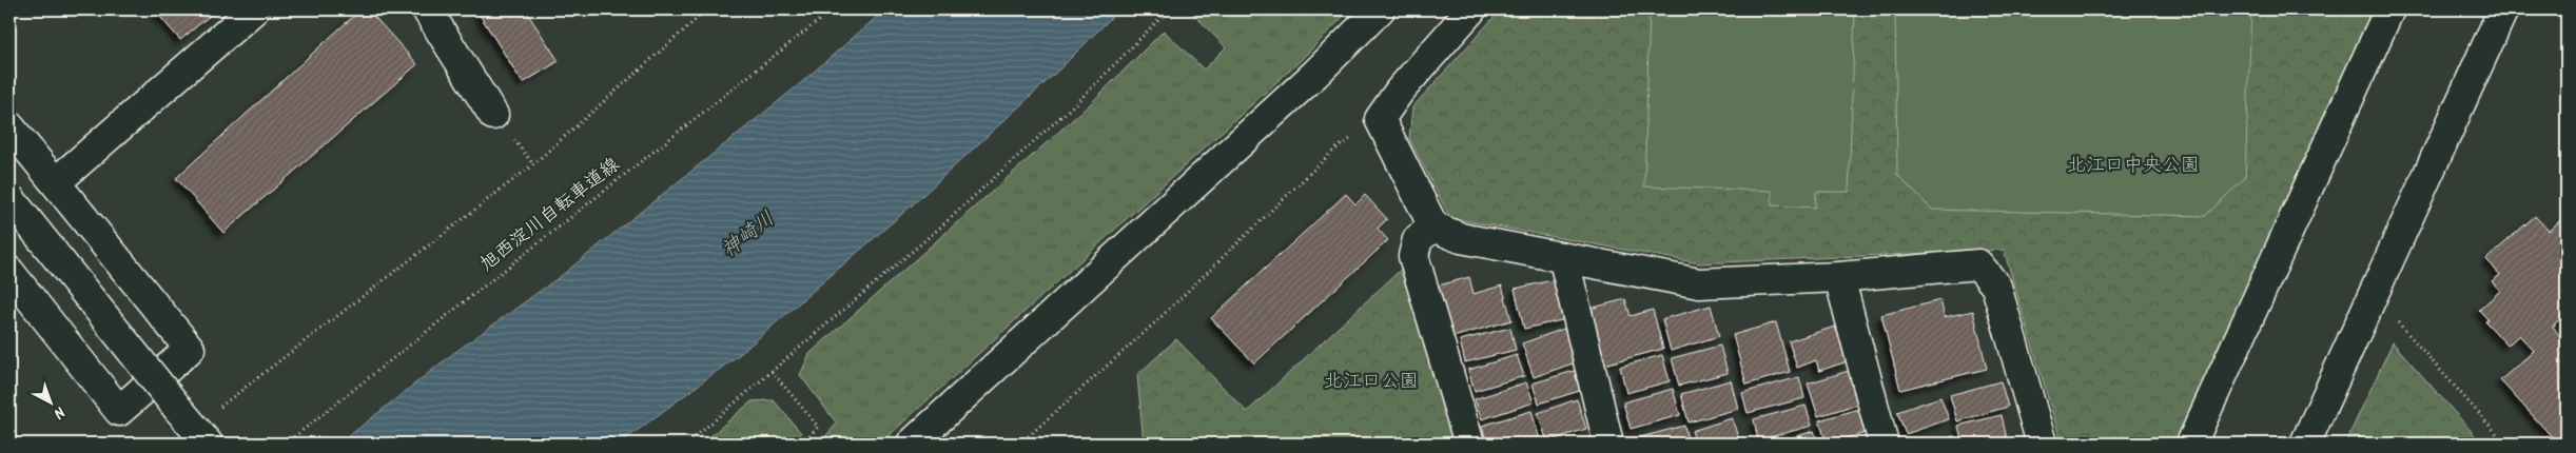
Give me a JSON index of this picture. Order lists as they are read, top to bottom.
{
  "streets": {
    "path": ["旭西淀川自転車道線"]
  },
  "water": ["神崎川"],
  "parks": ["北江口中央公園", "北江口公園"],
  "north": "bottom right"
}
